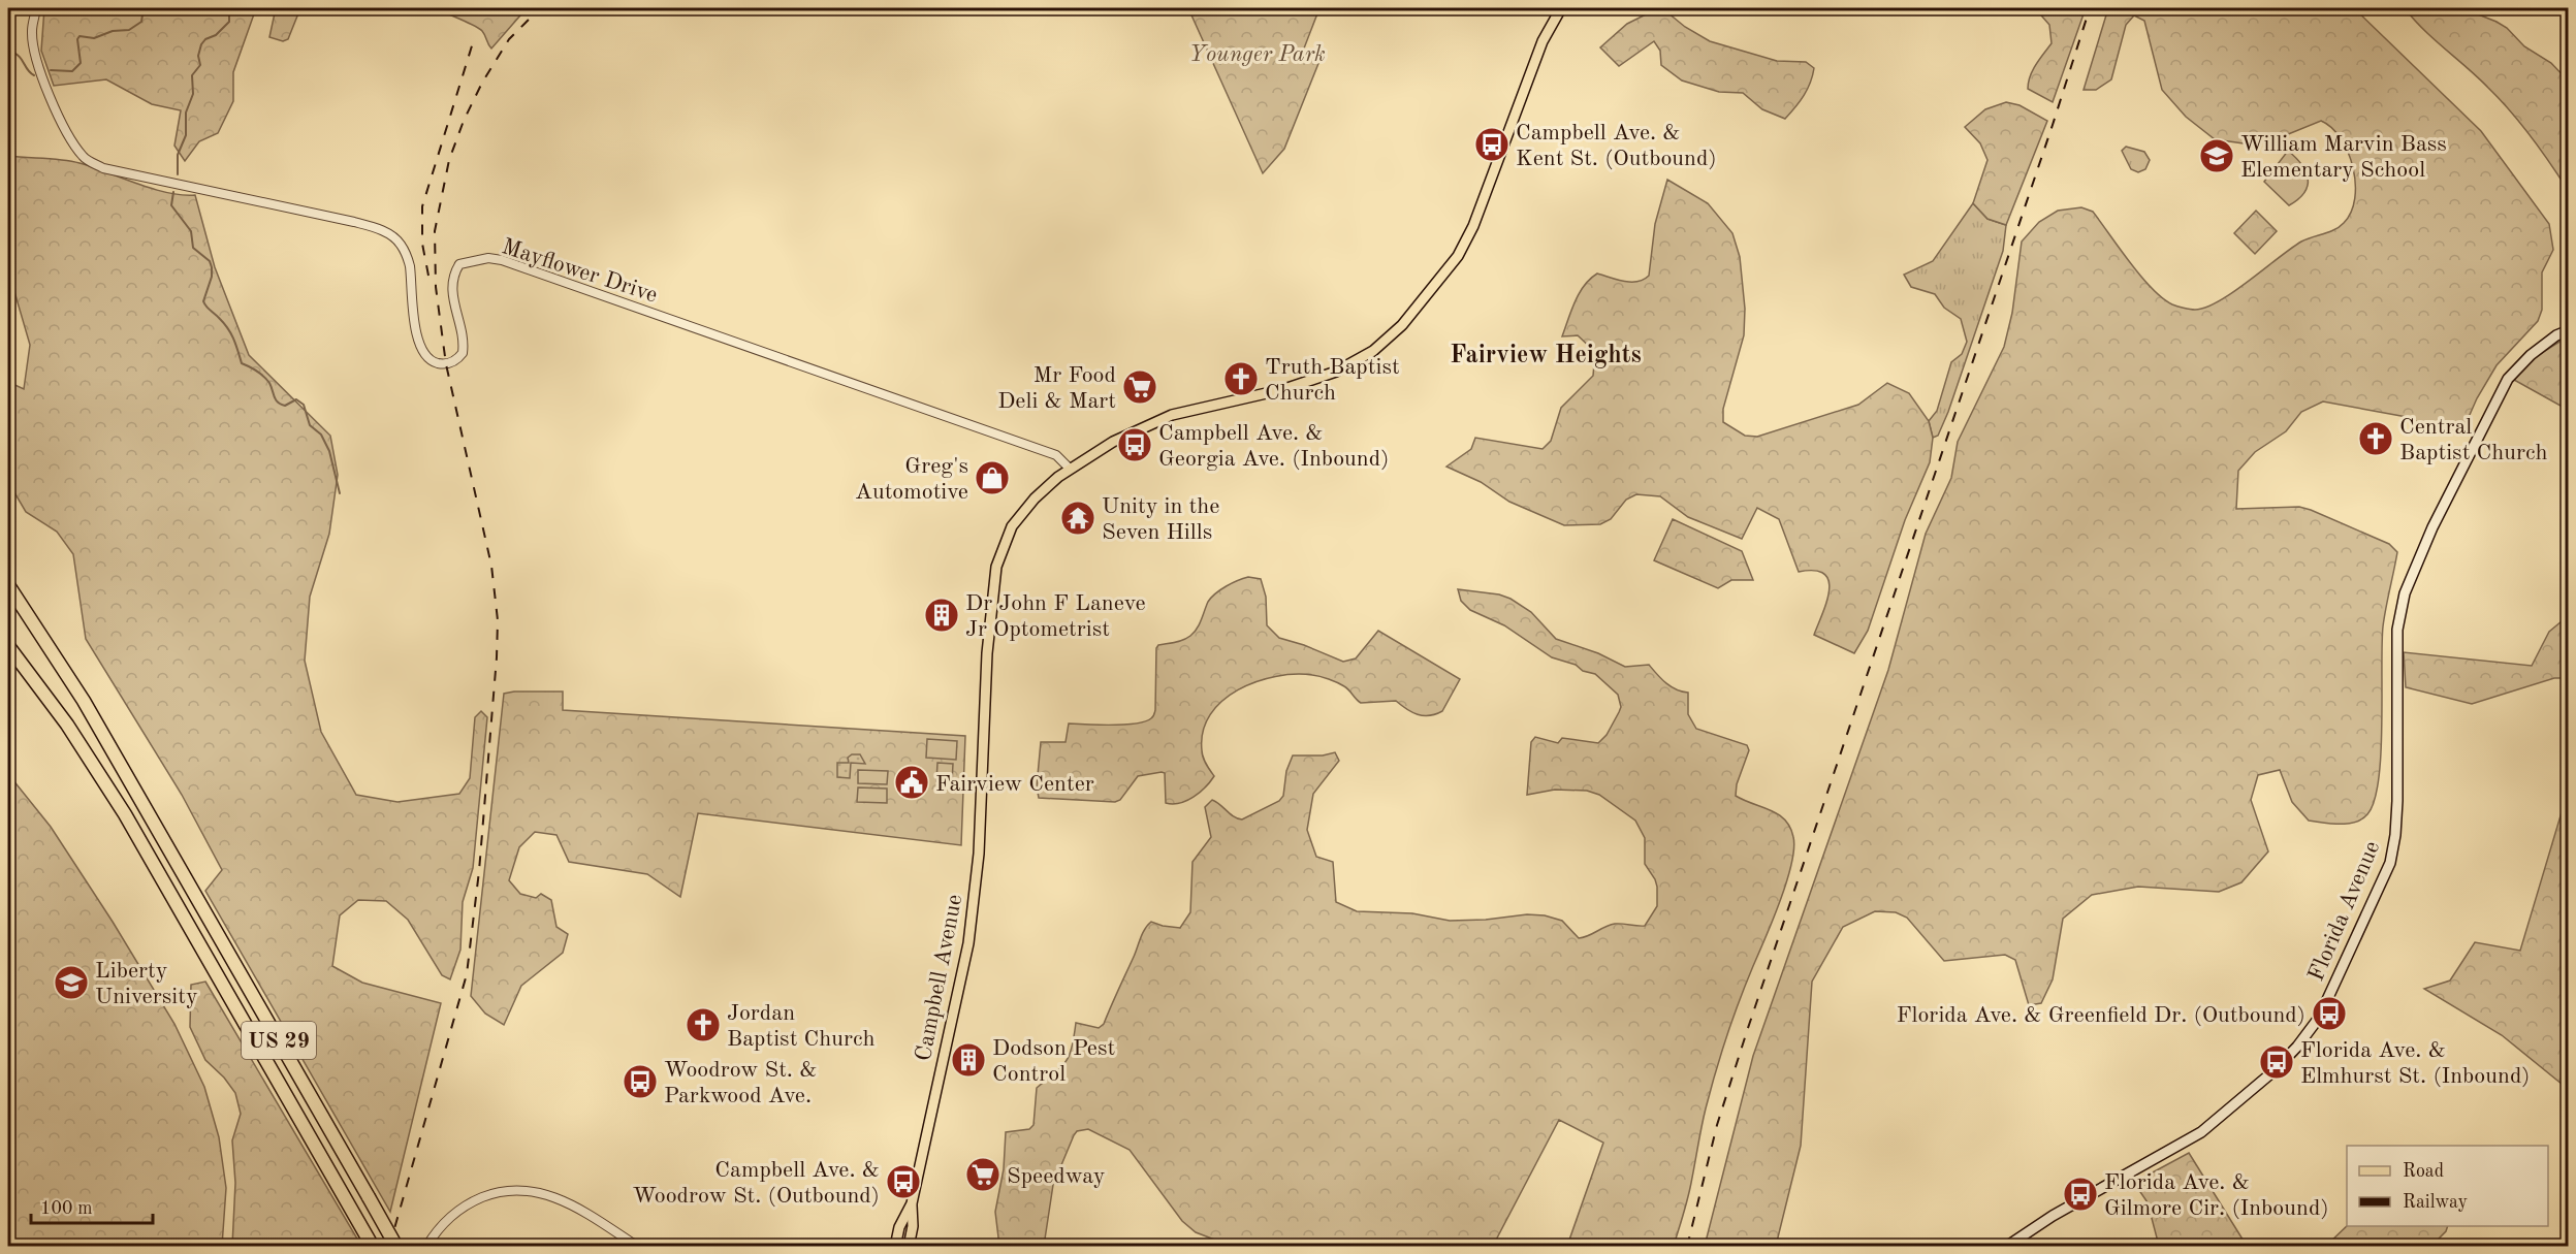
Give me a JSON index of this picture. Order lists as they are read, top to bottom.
{
  "streets": {
    "highway": ["US 29"],
    "main road": ["Florida Avenue", "Campbell Avenue"],
    "street": ["Mayflower Drive"]
  },
  "crossings": [
    ["Mayflower Drive", "Campbell Avenue"]
  ],
  "districts": ["Fairview Heights"],
  "parks": ["Younger Park"],
  "places": {
    "bus stop": [
      "Campbell Ave. & Kent St. (Outbound)",
      "Campbell Ave. & Georgia Ave. (Inbound)",
      "Florida Ave. & Greenfield Dr. (Outbound)",
      "Florida Ave. & Elmhurst St. (Inbound)",
      "Woodrow St. & Parkwood Ave.",
      "Campbell Ave. & Woodrow St. (Outbound)",
      "Florida Ave. & Gilmore Cir. (Inbound)"
    ],
    "school or university": ["William Marvin Bass Elementary School", "Liberty University"],
    "church": ["Truth Baptist Church", "Central Baptist Church", "Jordan Baptist Church"],
    "supermarket": ["Mr Food Deli & Mart", "Speedway"],
    "shop": ["Greg's Automotive"],
    "temple": ["Unity in the Seven Hills"],
    "building": ["Dr John F Laneve Jr Optometrist", "Dodson Pest Control"],
    "public building": ["Fairview Center"]
  },
  "legend": ["Road", "Railway"],
  "scale_bar": "100 m"
}
